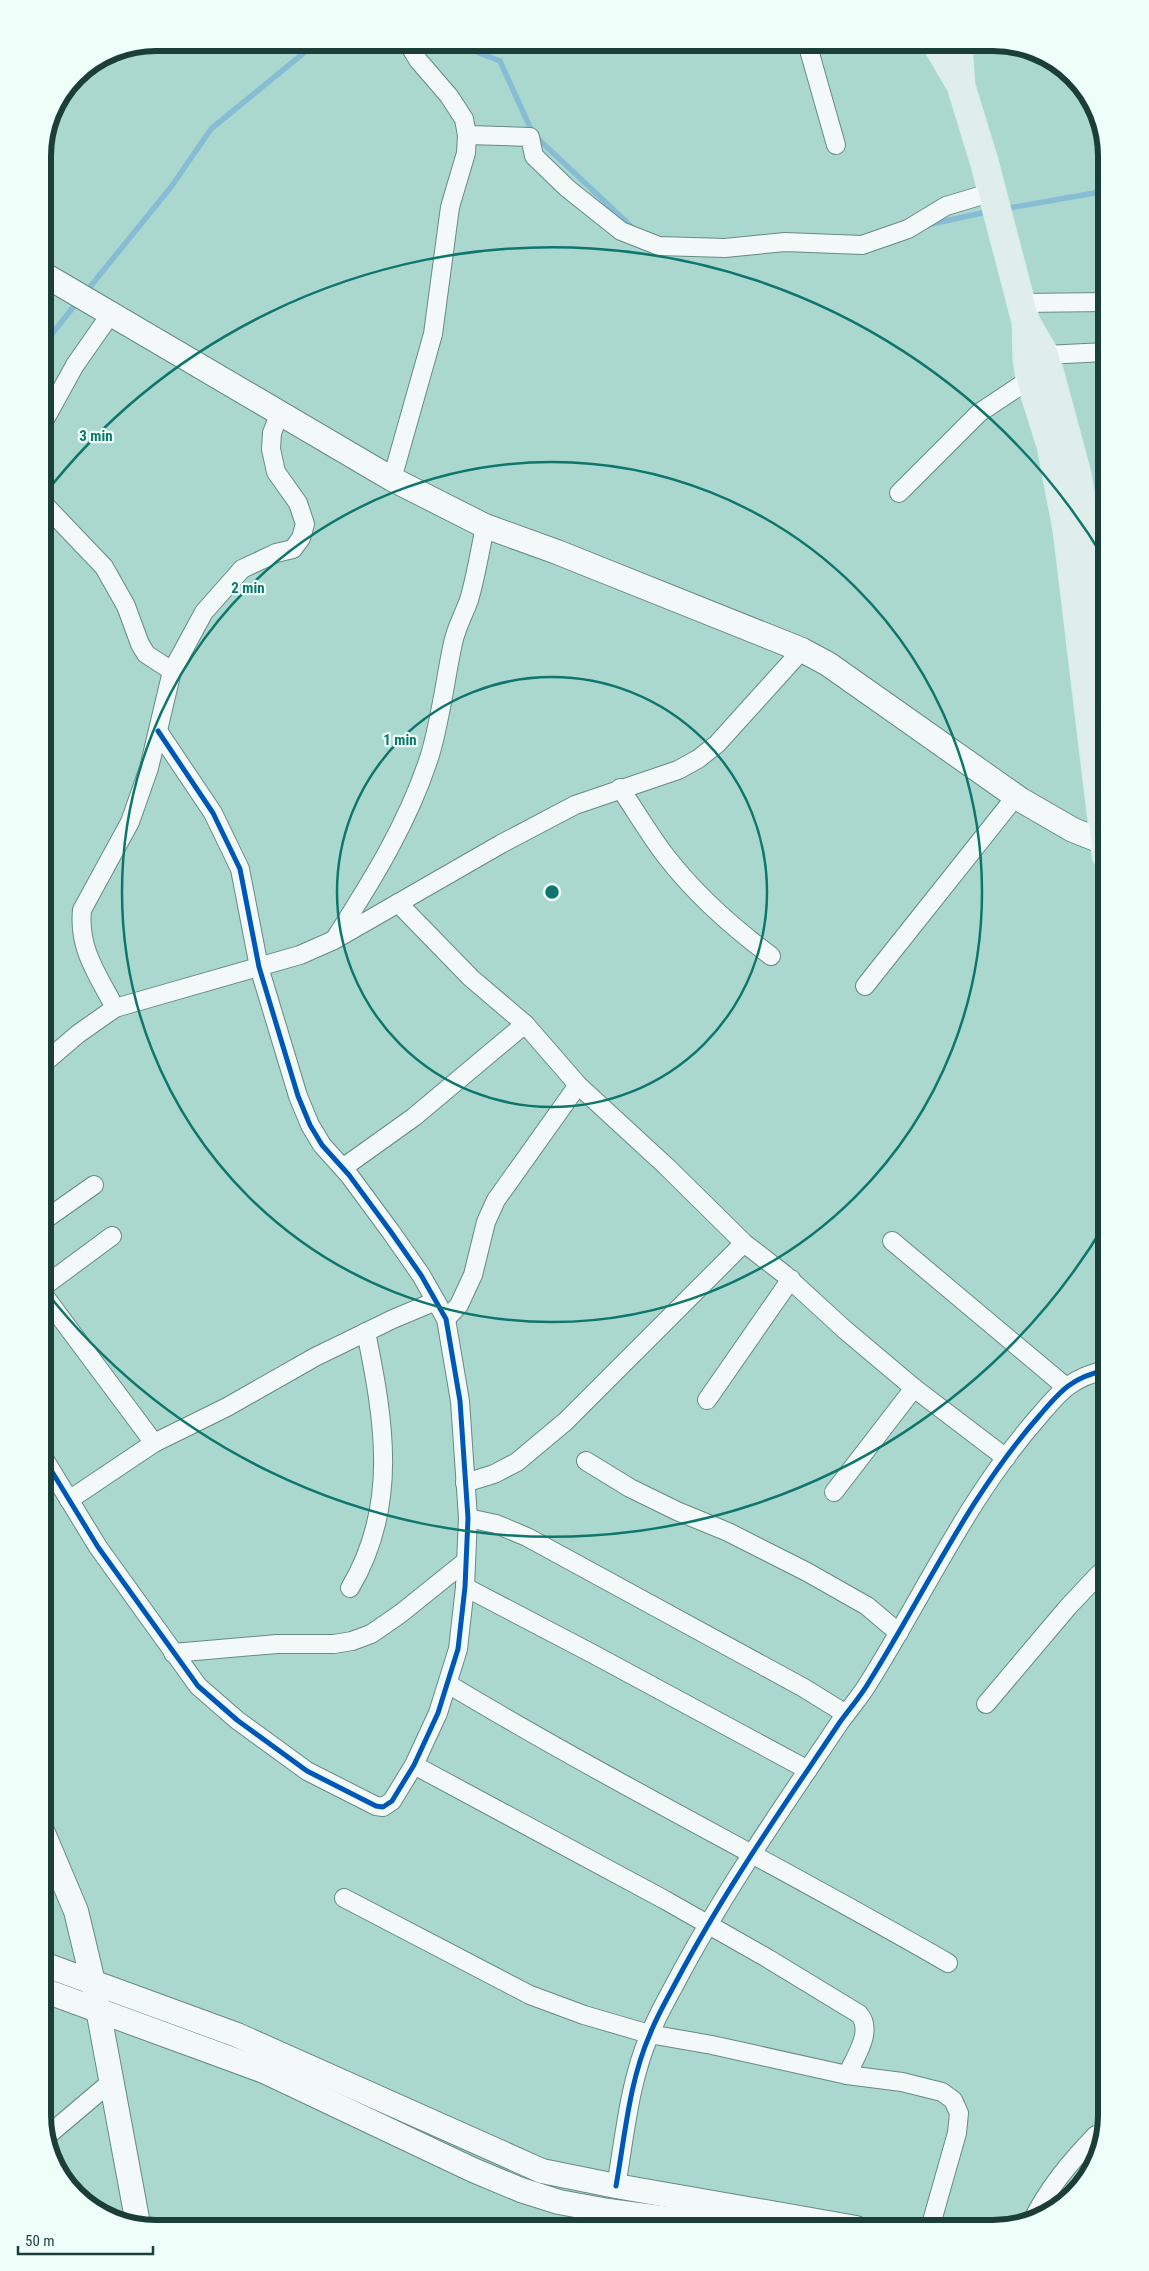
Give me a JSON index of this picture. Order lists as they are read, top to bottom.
{
  "scale_bar": "50 m",
  "rings": ["3 min", "2 min", "1 min"]
}
